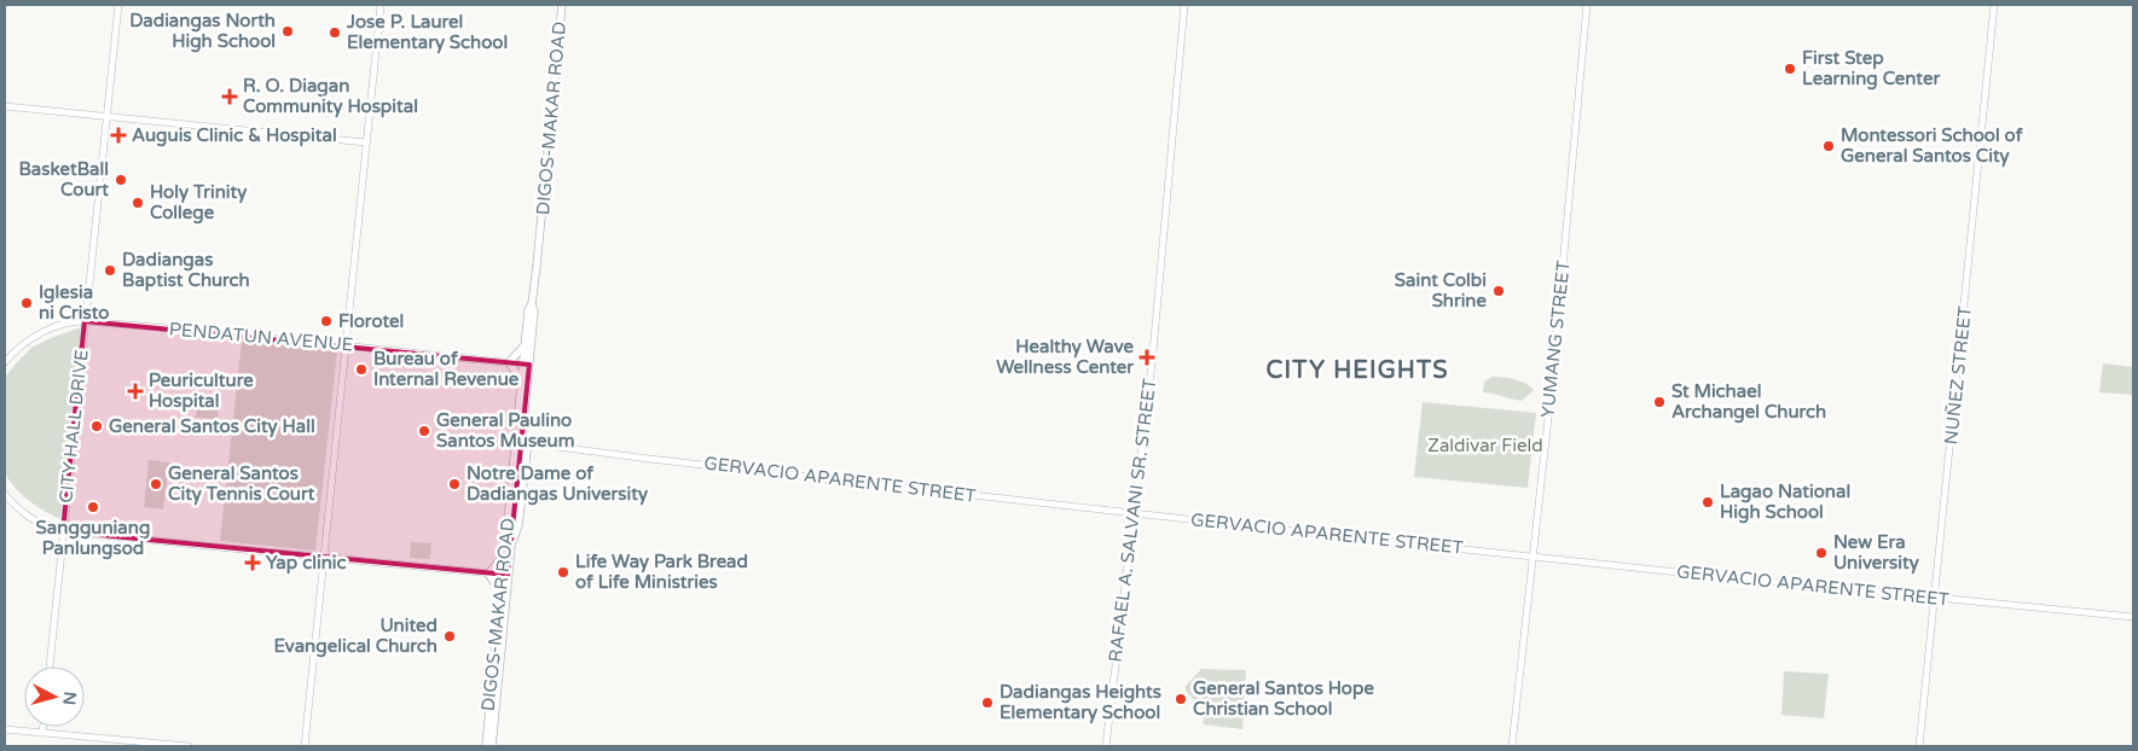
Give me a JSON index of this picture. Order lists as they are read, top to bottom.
{
  "streets": {
    "main road": ["DIGOS-MAKAR ROAD"],
    "street": [
      "PENDATUN AVENUE",
      "YUMANG STREET",
      "NUÑEZ STREET",
      "CITY HALL DRIVE",
      "GERVACIO APARENTE STREET",
      "RAFAEL A. SALVANI SR. STREET"
    ]
  },
  "crossings": [
    ["DIGOS-MAKAR ROAD", "PENDATUN AVENUE"],
    ["DIGOS-MAKAR ROAD", "GERVACIO APARENTE STREET"],
    ["PENDATUN AVENUE", "CITY HALL DRIVE"],
    ["YUMANG STREET", "GERVACIO APARENTE STREET"],
    ["NUÑEZ STREET", "GERVACIO APARENTE STREET"],
    ["GERVACIO APARENTE STREET", "RAFAEL A. SALVANI SR. STREET"]
  ],
  "districts": ["CITY HEIGHTS"],
  "parks": ["Zaldivar Field"],
  "places": {
    "other": [
      "Dadiangas North High School",
      "Jose P. Laurel Elementary School",
      "First Step Learning Center",
      "Montessori School of General Santos City",
      "BasketBall Court",
      "Holy Trinity College",
      "Dadiangas Baptist Church",
      "Saint Colbi Shrine",
      "Iglesia ni Cristo",
      "Florotel",
      "Bureau of Internal Revenue",
      "St Michael Archangel Church",
      "General Santos City Hall",
      "General Paulino Santos Museum",
      "General Santos City Tennis Court",
      "Notre Dame of Dadiangas University",
      "Lagao National High School",
      "Sangguniang Panlungsod",
      "New Era University",
      "Life Way Park Bread of Life Ministries",
      "United Evangelical Church",
      "General Santos Hope Christian School",
      "Dadiangas Heights Elementary School"
    ],
    "health": [
      "R. O. Diagan Community Hospital",
      "Auguis Clinic & Hospital",
      "Healthy Wave Wellness Center",
      "Peuriculture Hospital",
      "Yap clinic"
    ]
  },
  "north": "right"
}
